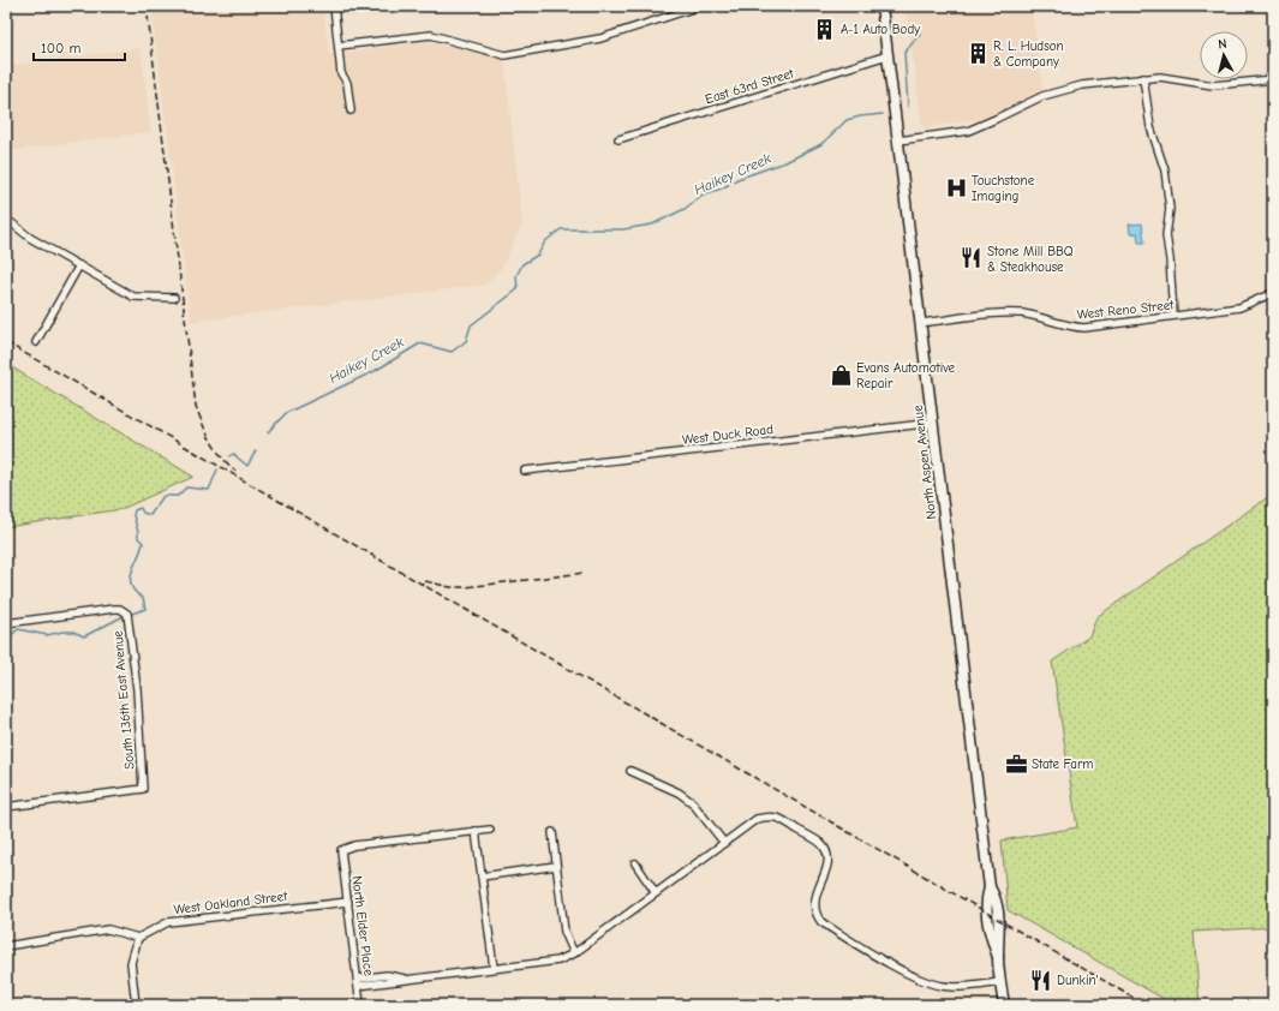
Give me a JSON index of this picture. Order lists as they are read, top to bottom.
{
  "streets": {
    "main road": ["North Aspen Avenue"],
    "street": [
      "East 63rd Street",
      "West Reno Street",
      "West Duck Road",
      "South 136th East Avenue",
      "West Oakland Street",
      "North Elder Place"
    ]
  },
  "crossings": [
    ["East 63rd Street", "North Aspen Avenue"],
    ["West Reno Street", "North Aspen Avenue"],
    ["West Duck Road", "North Aspen Avenue"],
    ["West Oakland Street", "North Elder Place"]
  ],
  "water": ["Haikey Creek"],
  "places": {
    "building": ["A-1 Auto Body", "R. L. Hudson & Company"],
    "hospital": ["Touchstone Imaging"],
    "restaurant": ["Stone Mill BBQ & Steakhouse", "Dunkin'"],
    "shop": ["Evans Automotive Repair"],
    "office": ["State Farm"]
  },
  "scale_bar": "100 m",
  "north": "top"
}
